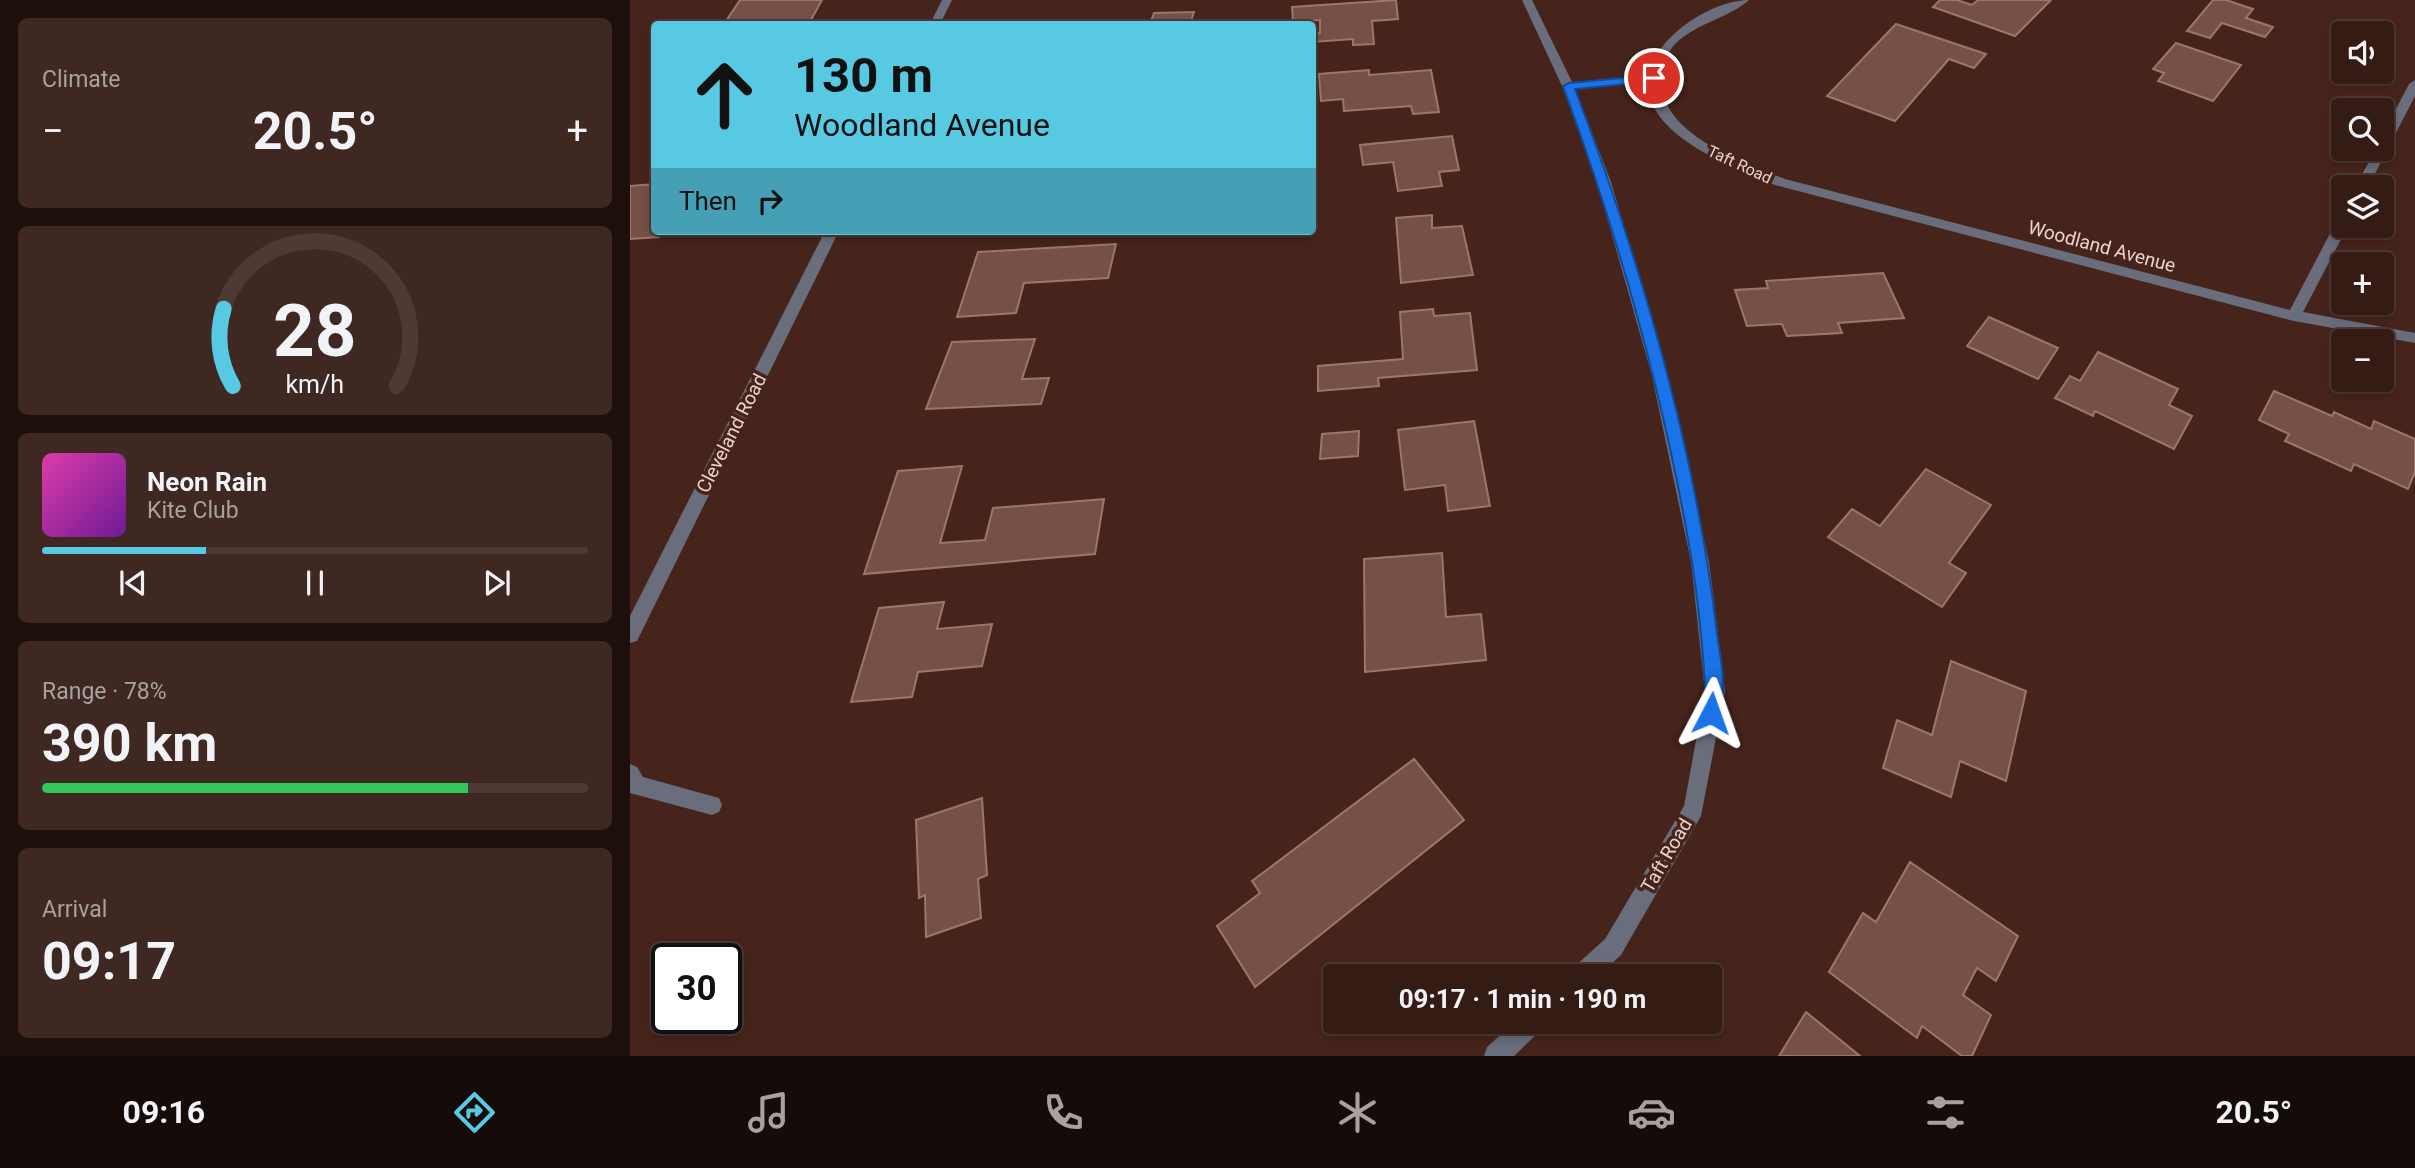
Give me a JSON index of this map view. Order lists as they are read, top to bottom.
{
  "streets": {
    "street": ["Taft Road", "Woodland Avenue", "Cleveland Road"]
  },
  "crossings": [
    ["Taft Road", "Woodland Avenue"]
  ],
  "page": {
    "tile": [
      "Climate",
      ["Range · 78%", "390 km"],
      ["Arrival", "09:17"]
    ],
    "map_buttons": ["+", "−"],
    "turn": ["130 m", "Woodland Avenue"],
    "heat": ["−", "20.5°", "+"],
    "then": "Then",
    "song": ["Neon Rain", "Kite Club"],
    "limit": "30",
    "trip": "09:17 · 1 min · 190 m",
    "tabs": ["09:16", "20.5°"],
    "gauge": ["28", "km/h"]
  }
}
